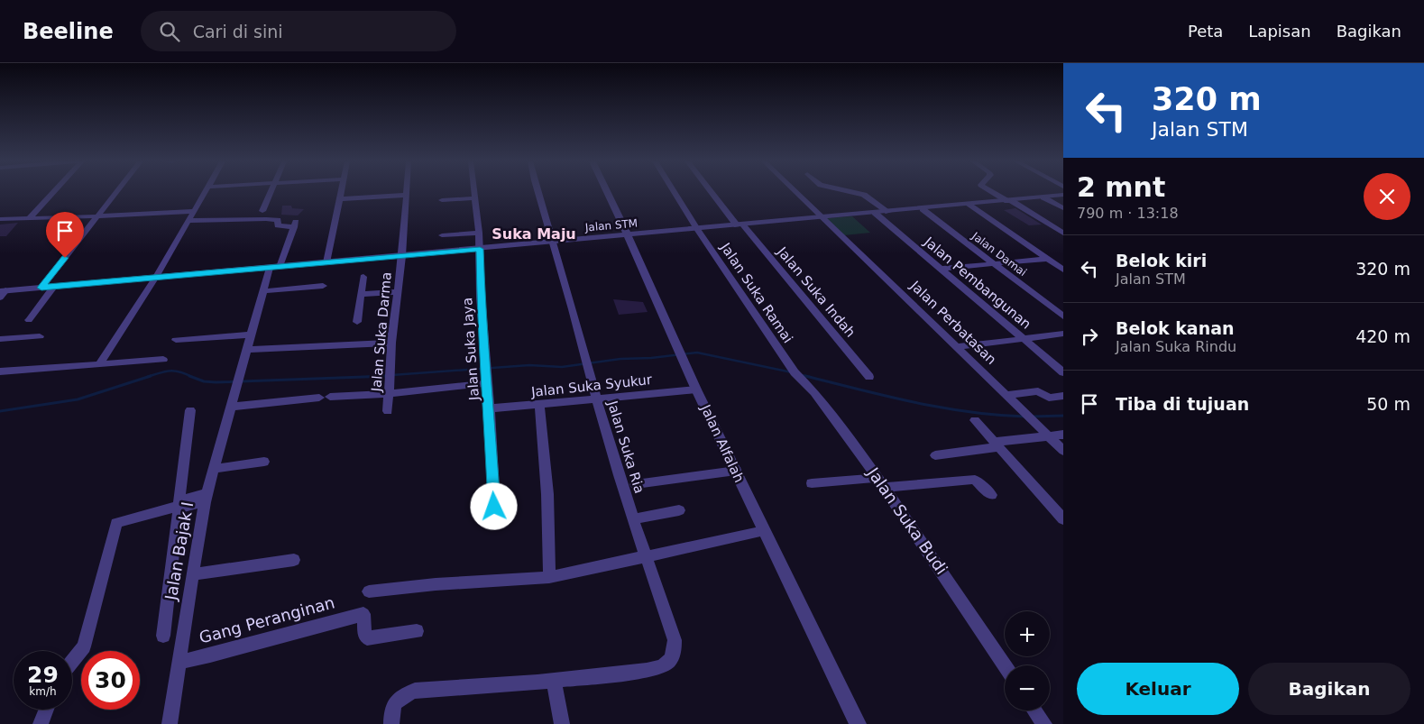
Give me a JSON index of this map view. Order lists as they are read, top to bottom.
{
  "streets": {
    "street": [
      "Jalan STM",
      "Jalan Damai",
      "Jalan Pembangunan",
      "Jalan Suka Indah",
      "Jalan Suka Ramai",
      "Jalan Perbatasan",
      "Jalan Suka Darma",
      "Jalan Suka Jaya",
      "Jalan Suka Syukur",
      "Jalan Alfalah",
      "Jalan Suka Ria",
      "Jalan Suka Budi",
      "Jalan Bajak I",
      "Gang Peranginan"
    ]
  },
  "crossings": [
    ["Jalan STM", "Jalan Damai"],
    ["Jalan STM", "Jalan Pembangunan"],
    ["Jalan STM", "Jalan Suka Indah"],
    ["Jalan STM", "Jalan Suka Ramai"],
    ["Jalan STM", "Jalan Perbatasan"],
    ["Jalan STM", "Jalan Suka Darma"],
    ["Jalan STM", "Jalan Suka Jaya"],
    ["Jalan STM", "Jalan Alfalah"],
    ["Jalan STM", "Jalan Suka Ria"],
    ["Jalan STM", "Jalan Bajak I"],
    ["Jalan Suka Ramai", "Jalan Suka Budi"],
    ["Jalan Suka Jaya", "Jalan Suka Syukur"],
    ["Jalan Suka Syukur", "Jalan Alfalah"],
    ["Jalan Suka Syukur", "Jalan Suka Ria"],
    ["Jalan Bajak I", "Gang Peranginan"]
  ],
  "districts": ["Suka Maju"],
  "page": {
    "header": "Beeline",
    "search": "Cari di sini",
    "nav": ["Peta", "Lapisan", "Bagikan"],
    "turn": ["320 m", "Jalan STM"],
    "heading": ["2 mnt", "790 m · 13:18"],
    "list": [
      {
        "name": "Belok kiri",
        "note": "Jalan STM",
        "value": "320 m"
      },
      {
        "name": "Belok kanan",
        "note": "Jalan Suka Rindu",
        "value": "420 m"
      },
      {
        "name": "Tiba di tujuan",
        "value": "50 m"
      }
    ],
    "map_buttons": ["+", "−"],
    "speed": "29 km/h",
    "limit": "30",
    "buttons": ["Keluar", "Bagikan"]
  }
}
